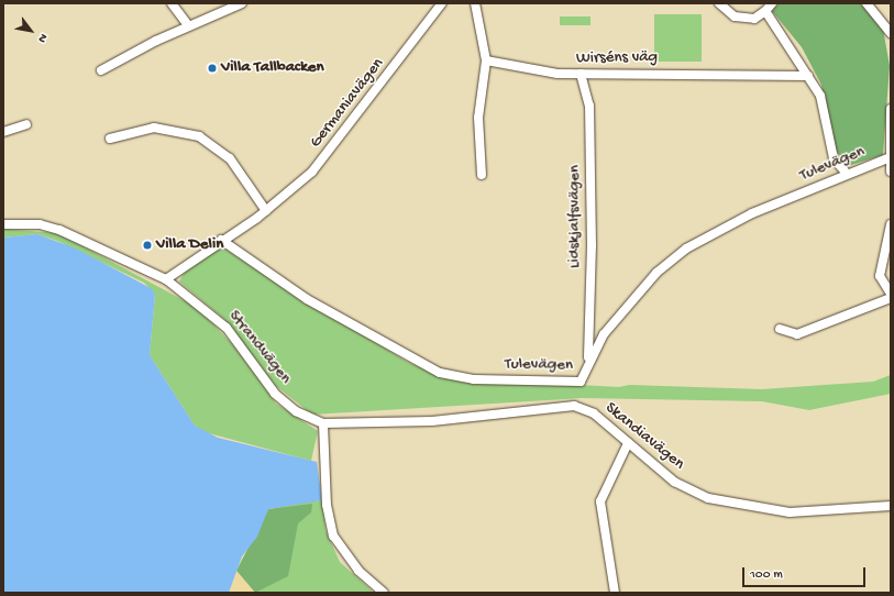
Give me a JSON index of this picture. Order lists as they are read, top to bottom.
{
  "streets": {
    "street": [
      "Wirséns väg",
      "Germaniavägen",
      "Tulevägen",
      "Lidskjalfsvägen",
      "Strandvägen",
      "Skandiavägen"
    ]
  },
  "crossings": [
    ["Wirséns väg", "Lidskjalfsvägen"],
    ["Germaniavägen", "Tulevägen"],
    ["Germaniavägen", "Strandvägen"],
    ["Tulevägen", "Lidskjalfsvägen"],
    ["Strandvägen", "Skandiavägen"]
  ],
  "places": ["Villa Tallbacken", "Villa Delin"],
  "scale_bar": "100 m",
  "north": "bottom right"
}
